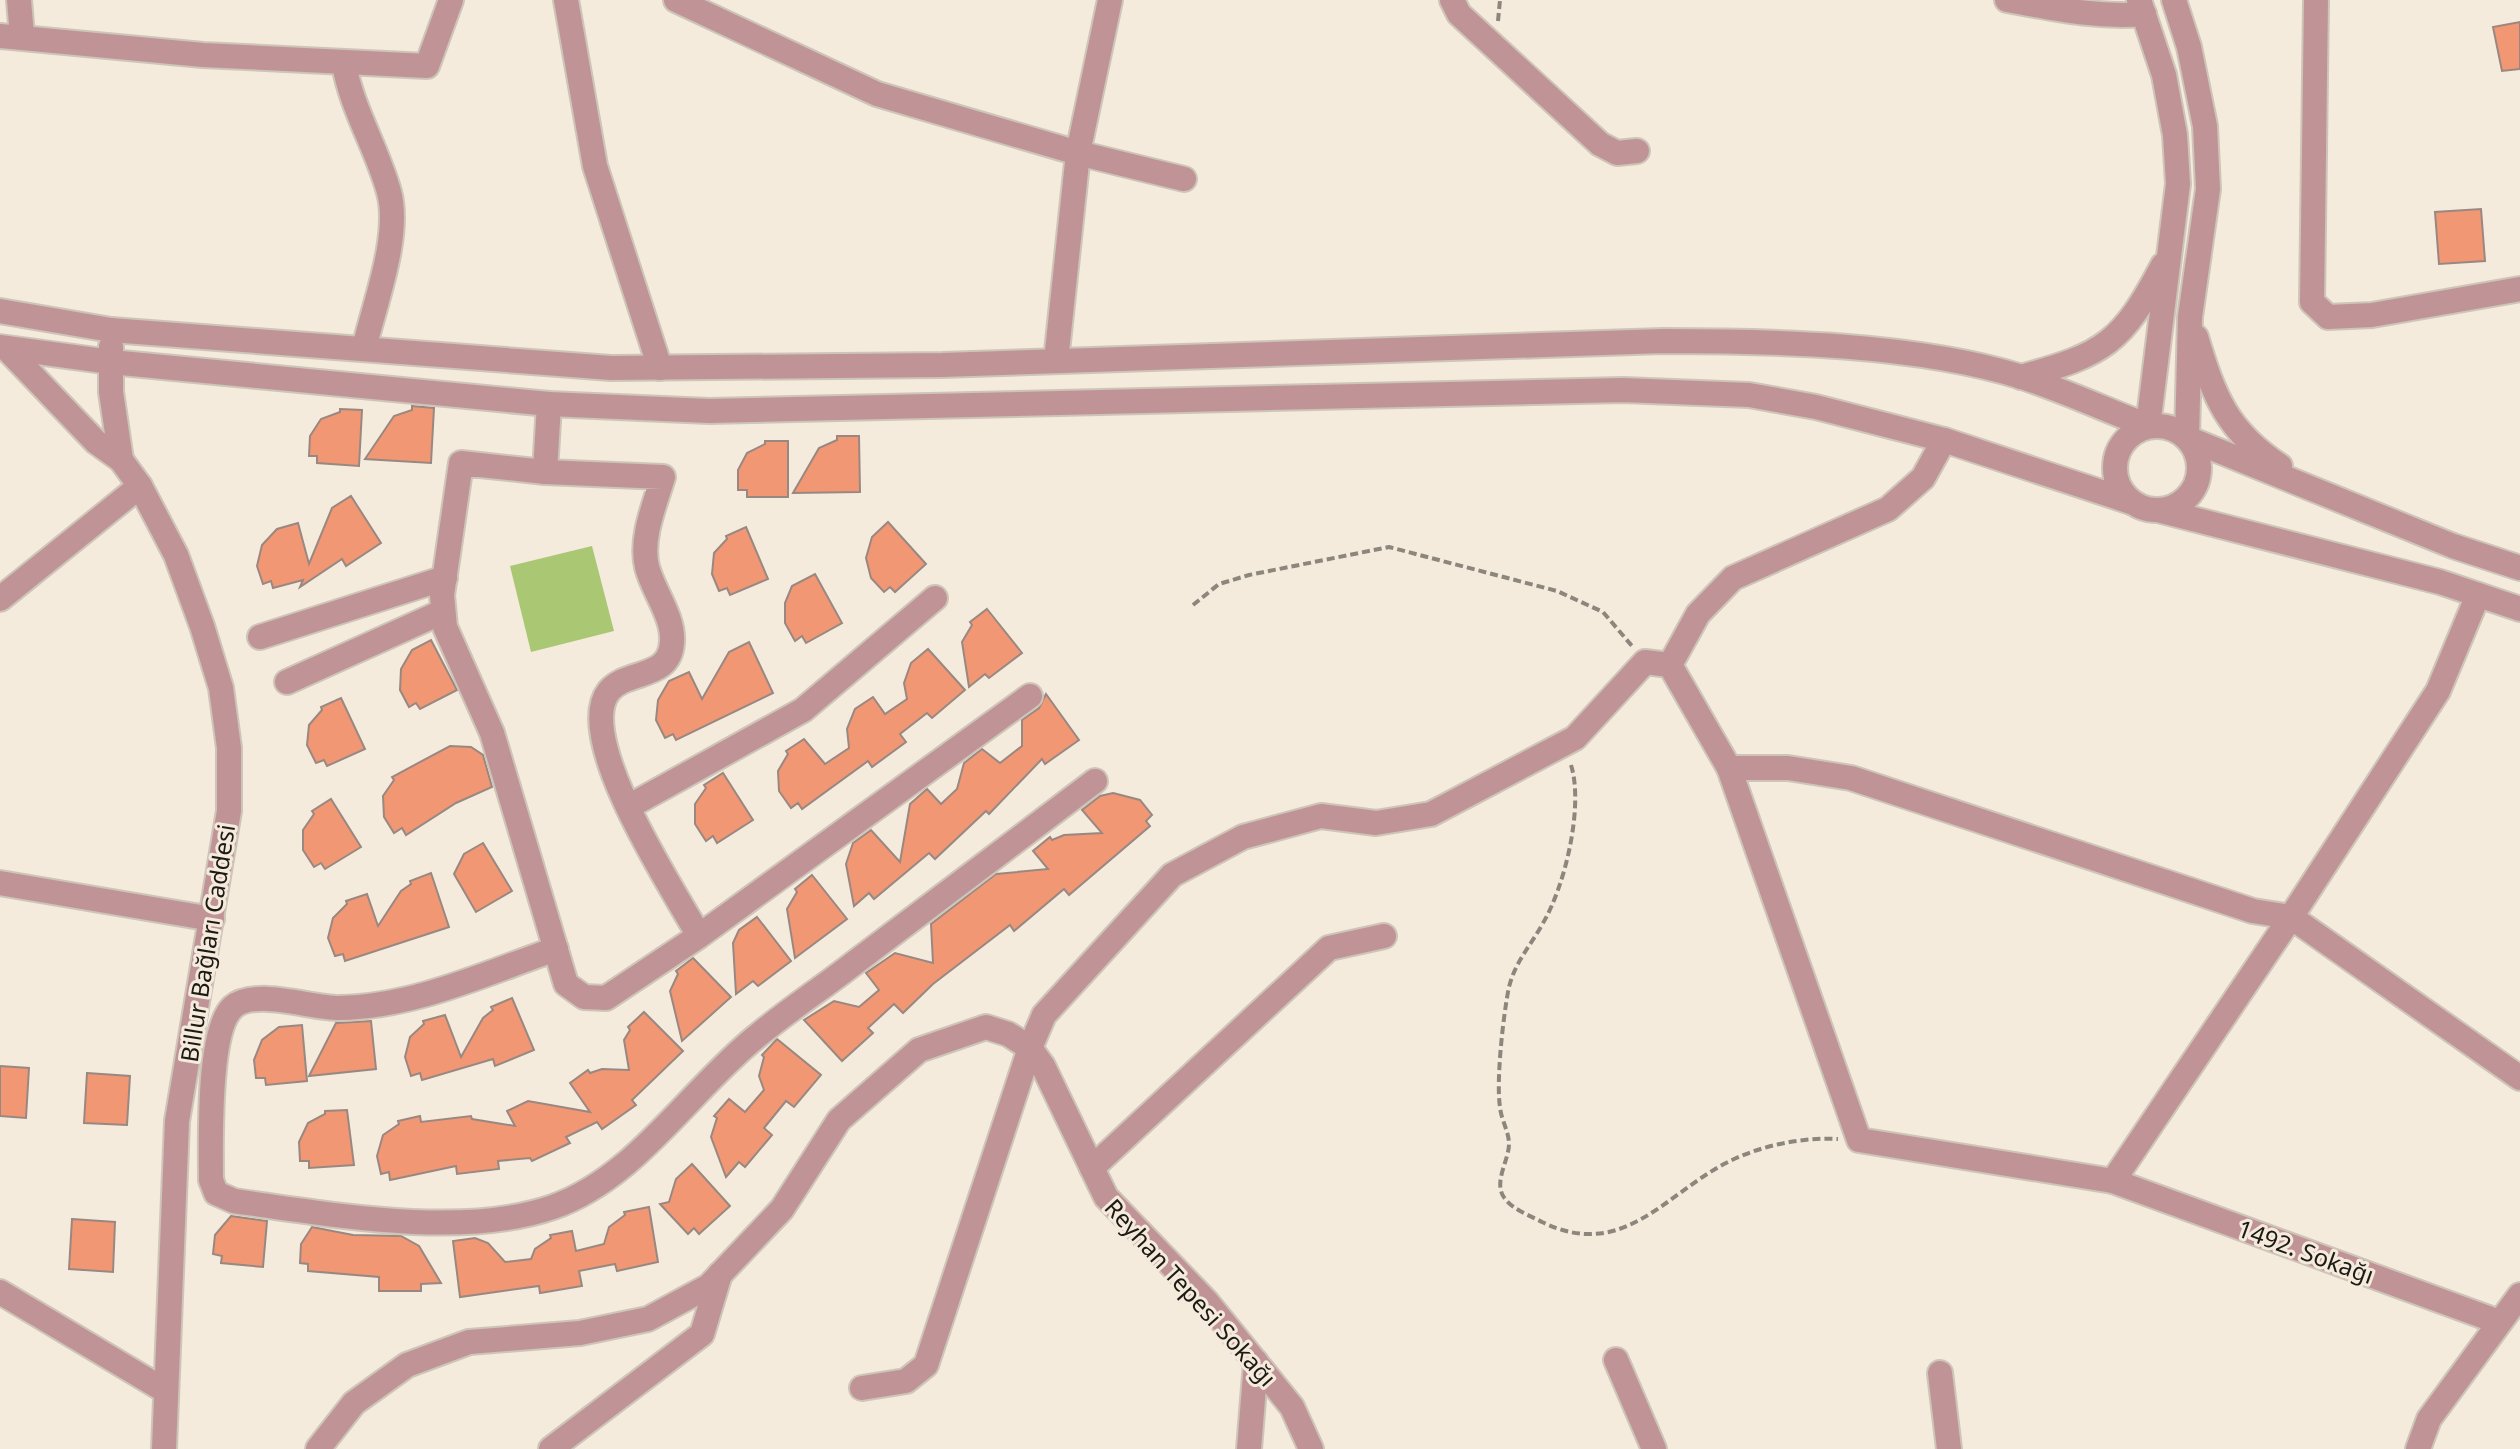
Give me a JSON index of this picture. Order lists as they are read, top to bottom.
{
  "streets": {
    "street": ["Billur Bağları Caddesi", "1492. Sokağı", "Reyhan Tepesi Sokağı"]
  }
}
